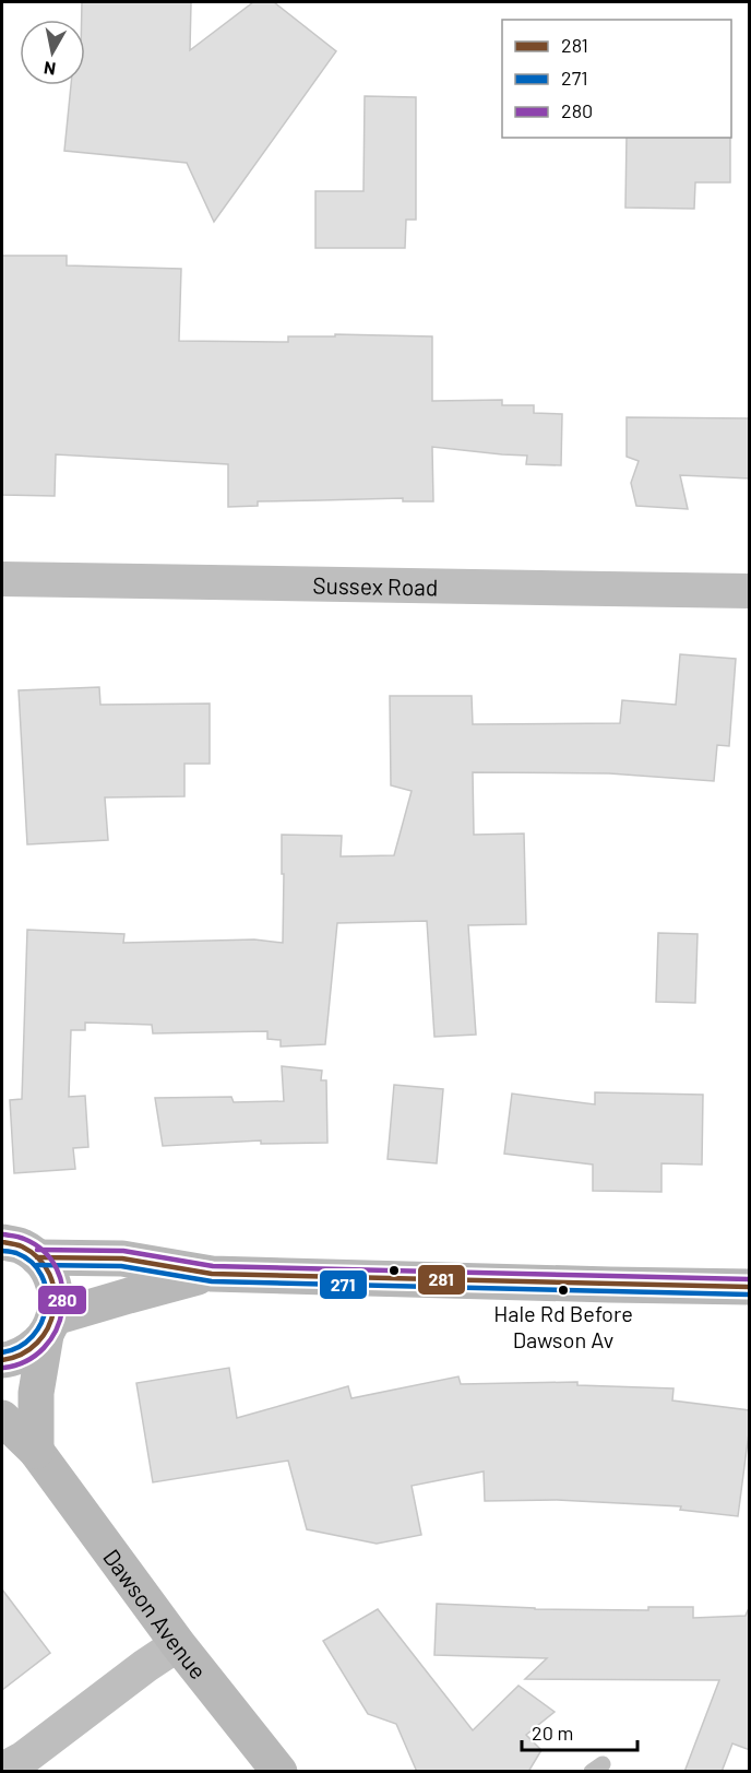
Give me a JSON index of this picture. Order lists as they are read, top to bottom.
{
  "streets": {
    "main road": ["Dawson Avenue"],
    "street": ["Sussex Road"]
  },
  "places": ["Hale Rd Before Dawson Av"],
  "lines": ["transit line 280", "transit line 281", "transit line 271"],
  "legend": ["281", "271", "280"],
  "scale_bar": "20 m",
  "north": "bottom"
}
